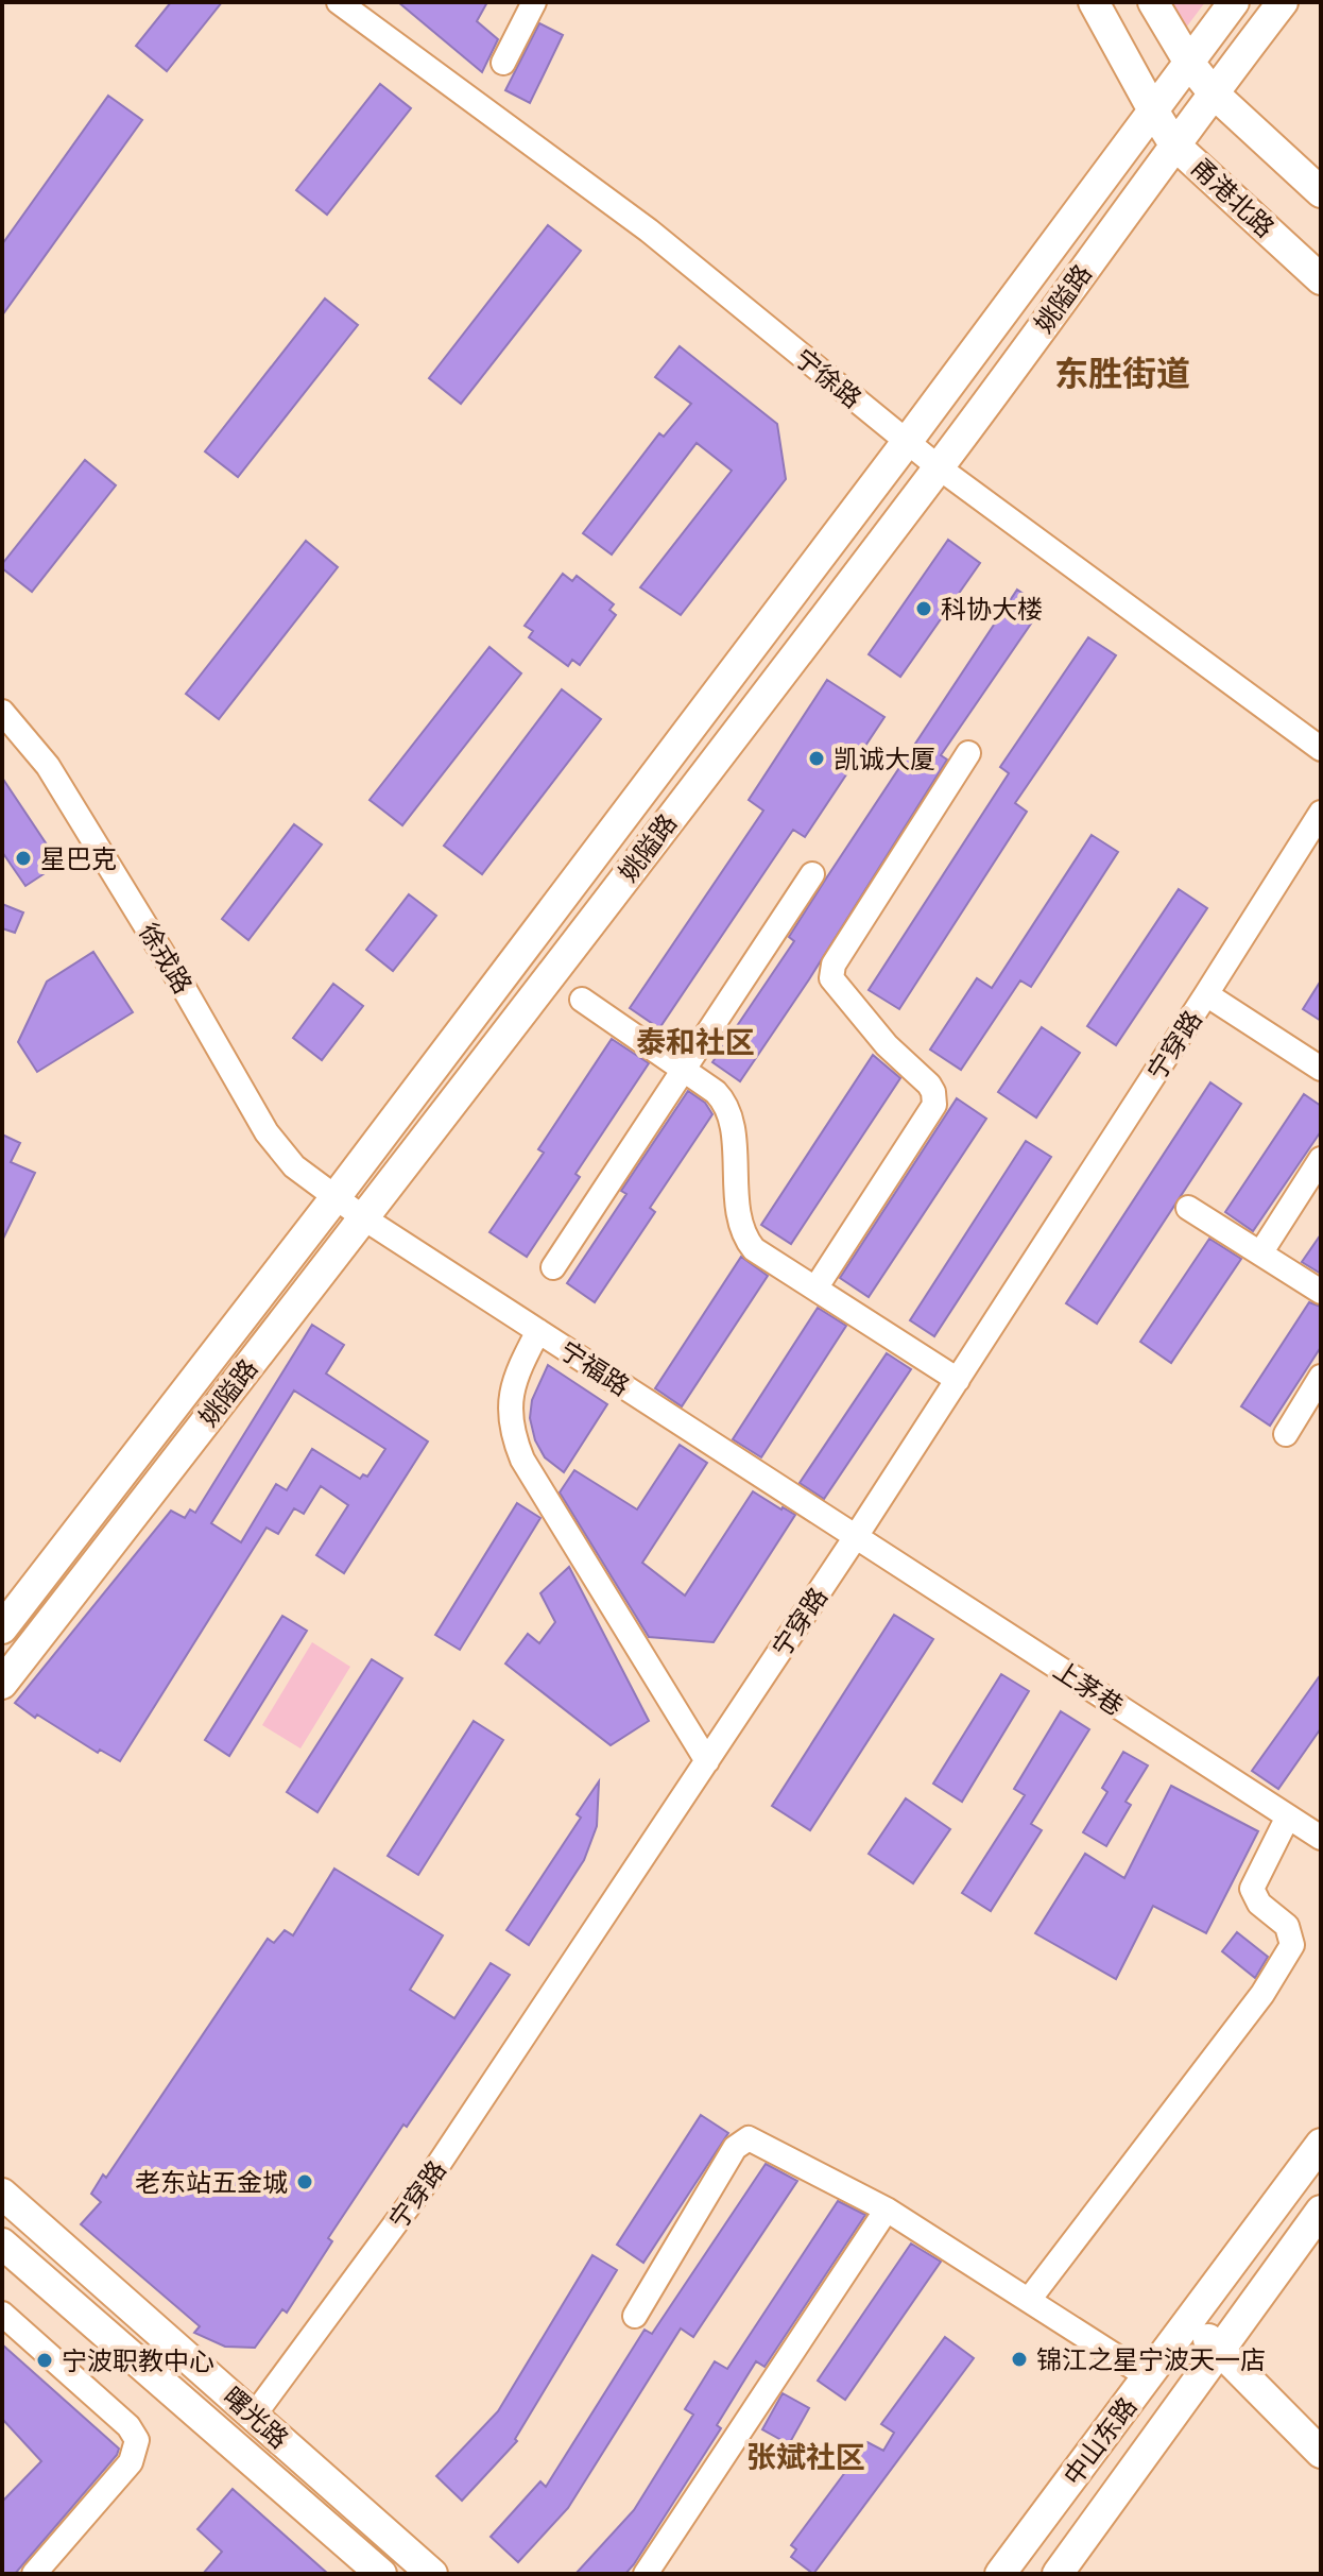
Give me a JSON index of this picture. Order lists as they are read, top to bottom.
{
  "streets": {
    "main road": [
      "甬港北路",
      "姚隘路",
      "曙光路",
      "中山东路"
    ],
    "street": [
      "宁徐路",
      "徐戎路",
      "宁穿路",
      "宁福路",
      "上茅巷"
    ]
  },
  "crossings": [
    ["甬港北路", "姚隘路"],
    ["姚隘路", "宁徐路"],
    ["姚隘路", "徐戎路"],
    ["姚隘路", "宁福路"],
    ["徐戎路", "宁福路"],
    ["宁穿路", "宁福路"],
    ["宁穿路", "上茅巷"],
    ["宁穿路", "曙光路"],
    ["宁福路", "上茅巷"]
  ],
  "districts": ["东胜街道", "泰和社区", "张斌社区"],
  "places": [
    "科协大楼",
    "凯诚大厦",
    "星巴克",
    "老东站五金城",
    "锦江之星宁波天一店",
    "宁波职教中心"
  ]
}
